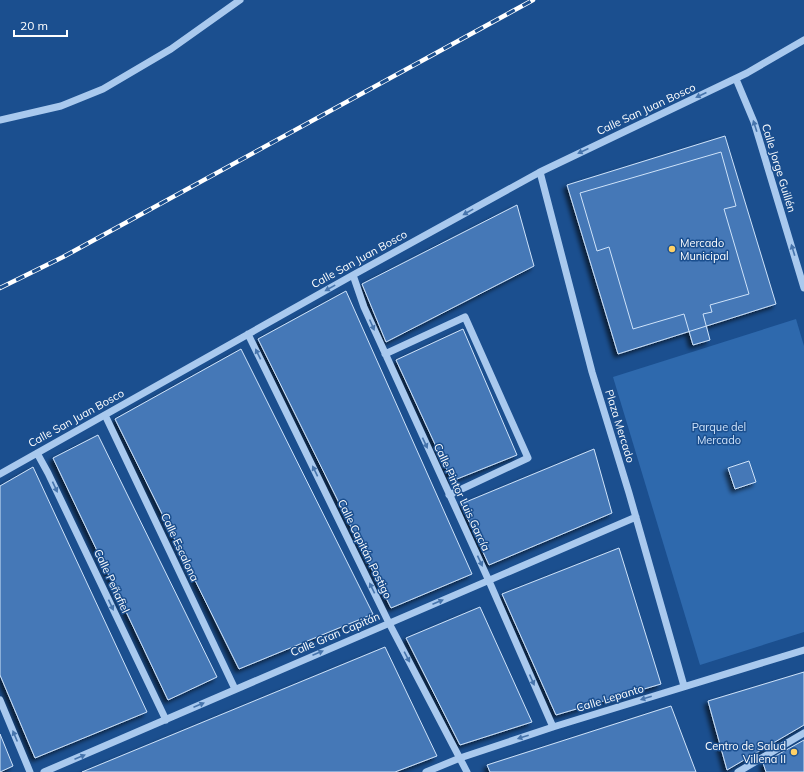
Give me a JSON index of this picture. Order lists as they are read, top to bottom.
{
  "streets": {
    "street": [
      "Calle San Juan Bosco",
      "Calle Jorge Guillén",
      "Plaza Mercado",
      "Calle Pintor Luis García",
      "Calle Escalona",
      "Calle Capitán Postigo",
      "Calle Peñafiel",
      "Calle Gran Capitán",
      "Calle Lepanto"
    ]
  },
  "crossings": [
    ["Calle San Juan Bosco", "Calle Jorge Guillén"],
    ["Calle San Juan Bosco", "Plaza Mercado"],
    ["Calle San Juan Bosco", "Calle Pintor Luis García"],
    ["Calle San Juan Bosco", "Calle Escalona"],
    ["Calle San Juan Bosco", "Calle Capitán Postigo"],
    ["Calle San Juan Bosco", "Calle Peñafiel"],
    ["Plaza Mercado", "Calle Gran Capitán"],
    ["Plaza Mercado", "Calle Lepanto"],
    ["Calle Pintor Luis García", "Calle Gran Capitán"],
    ["Calle Pintor Luis García", "Calle Lepanto"],
    ["Calle Escalona", "Calle Gran Capitán"],
    ["Calle Capitán Postigo", "Calle Gran Capitán"],
    ["Calle Capitán Postigo", "Calle Lepanto"],
    ["Calle Peñafiel", "Calle Gran Capitán"]
  ],
  "one_way": [
    "Calle San Juan Bosco",
    "Calle Jorge Guillén",
    "Calle Pintor Luis García",
    "Calle Peñafiel",
    "Calle Gran Capitán",
    "Calle Lepanto"
  ],
  "parks": ["Parque del Mercado"],
  "places": ["Mercado Municipal", "Centro de Salud Villena II"],
  "scale_bar": "20 m"
}
